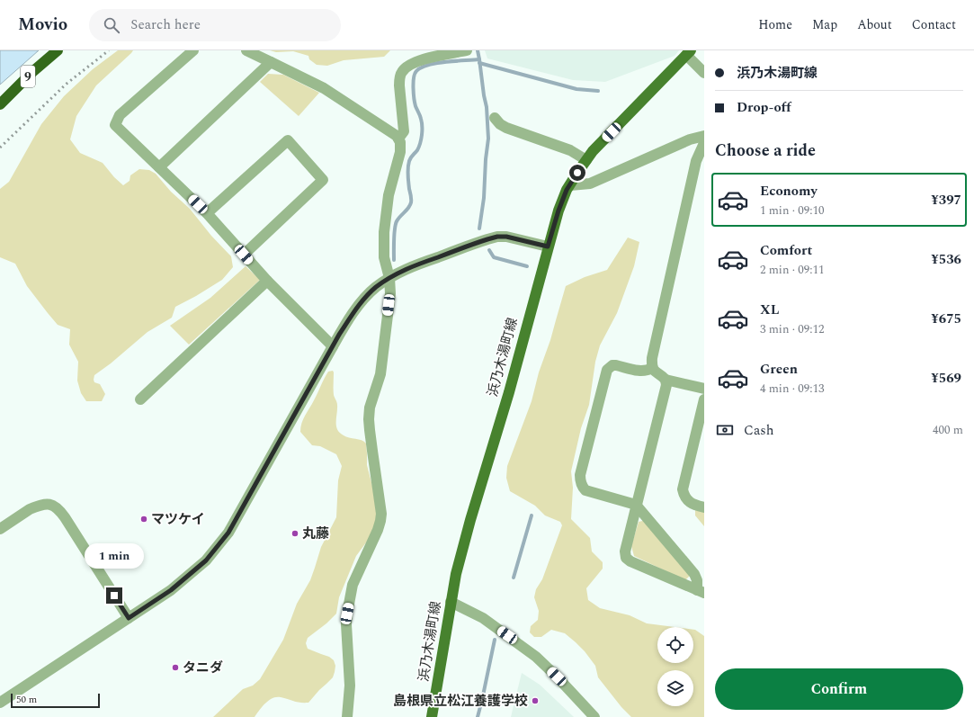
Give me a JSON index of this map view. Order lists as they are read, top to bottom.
{
  "streets": {
    "highway": ["9"],
    "main road": ["浜乃木湯町線"]
  },
  "places": [
    "マツケイ",
    "丸藤",
    "タニダ",
    "島根県立松江養護学校"
  ],
  "scale_bar": "50 m",
  "page": {
    "header": "Movio",
    "search": "Search here",
    "nav": [
      "Home",
      "Map",
      "About",
      "Contact"
    ],
    "banner": ["浜乃木湯町線", "Drop-off"],
    "heading": "Choose a ride",
    "list": [
      {
        "name": "Economy",
        "note": "1 min · 09:10",
        "value": "¥397"
      },
      {
        "name": "Comfort",
        "note": "2 min · 09:11",
        "value": "¥536"
      },
      {
        "name": "XL",
        "note": "3 min · 09:12",
        "value": "¥675"
      },
      {
        "name": "Green",
        "note": "4 min · 09:13",
        "value": "¥569"
      }
    ],
    "pay": ["Cash", "400 m"],
    "bubble": "1 min",
    "buttons": "Confirm",
    "scale": "50 m"
  }
}
